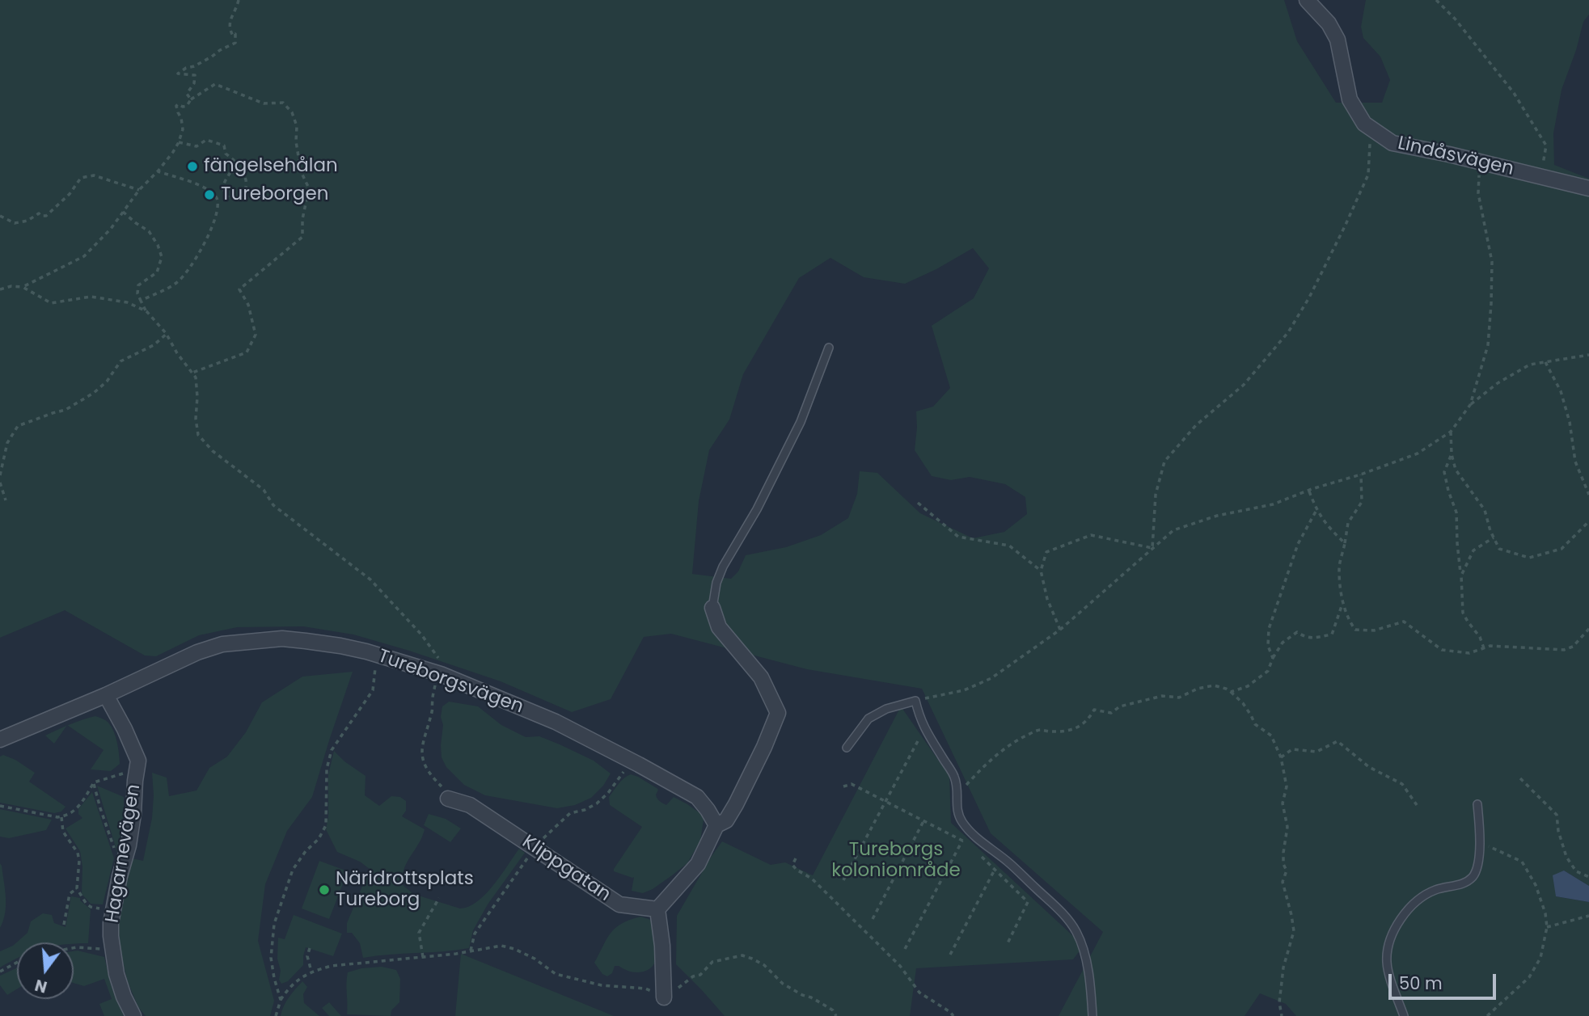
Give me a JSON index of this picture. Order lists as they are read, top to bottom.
{
  "streets": {
    "street": [
      "Lindåsvägen",
      "Tureborgsvägen",
      "Hagarnevägen",
      "Klippgatan"
    ]
  },
  "crossings": [
    ["Tureborgsvägen", "Hagarnevägen"]
  ],
  "parks": ["Tureborgs koloniområde"],
  "places": ["fängelsehålan", "Tureborgen", "Näridrottsplats Tureborg"],
  "scale_bar": "50 m",
  "north": "bottom"
}
